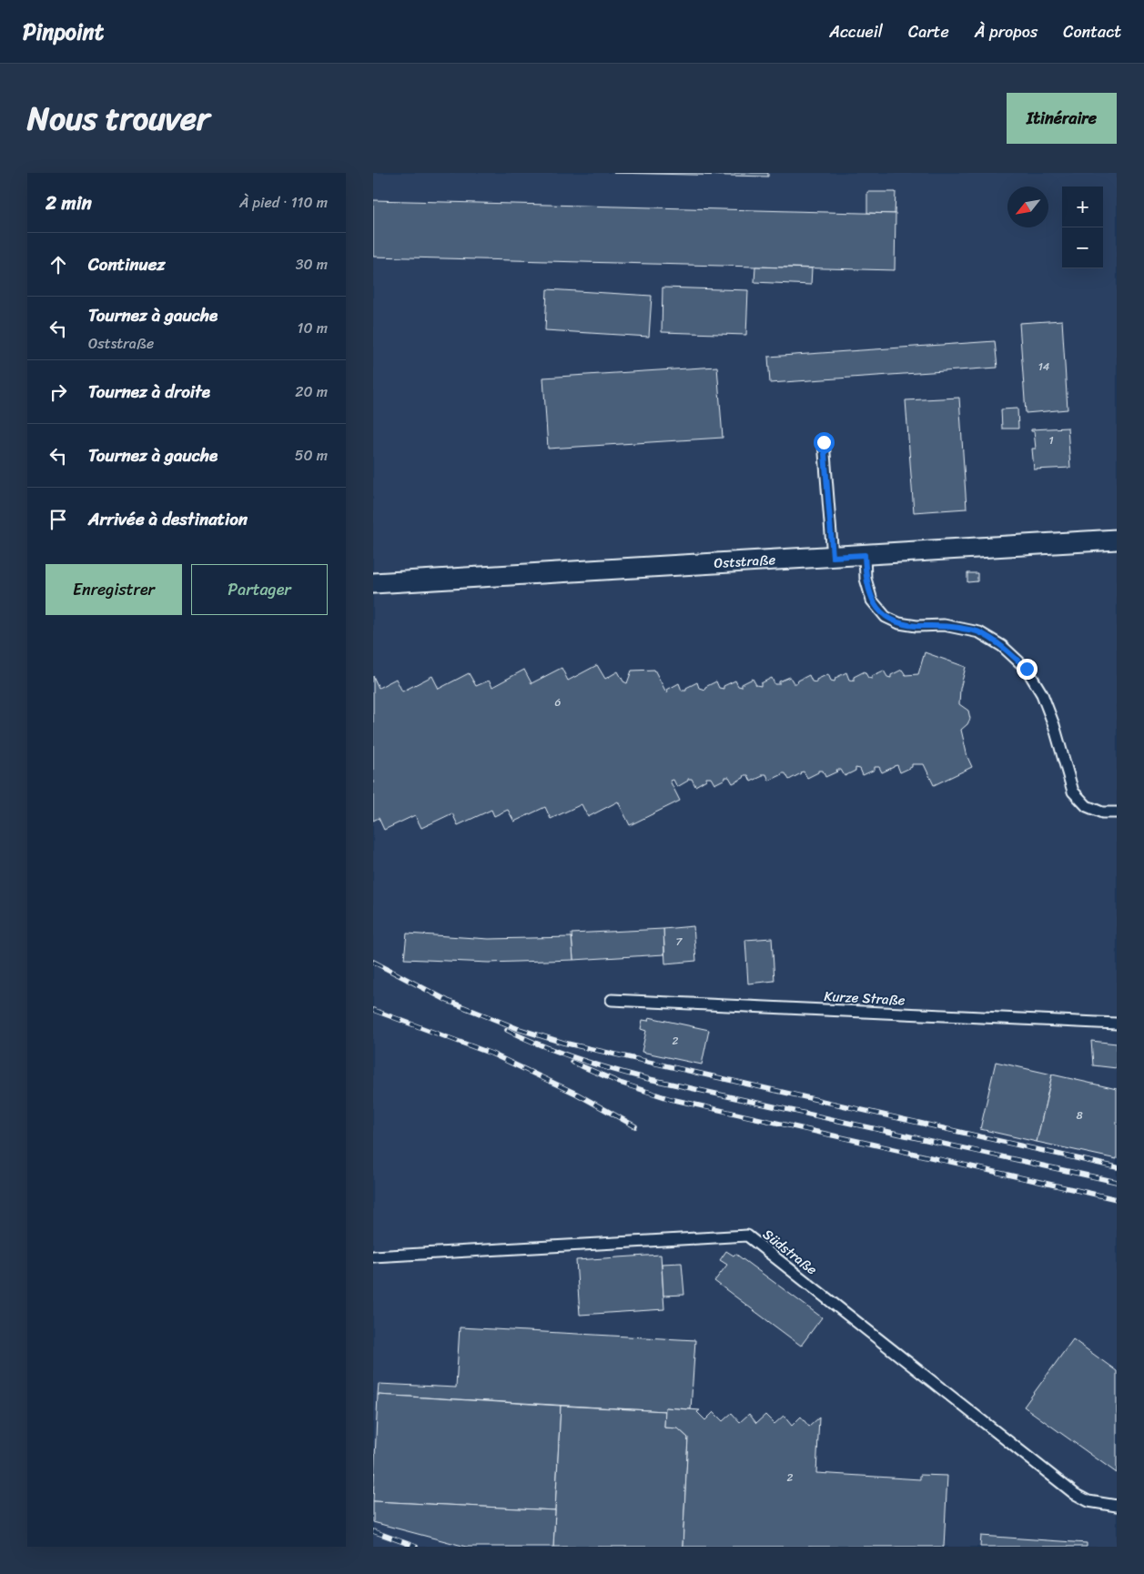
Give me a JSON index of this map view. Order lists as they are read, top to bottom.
{
  "streets": {
    "street": ["Oststraße"],
    "lane": ["Kurze Straße", "Südstraße"]
  },
  "house_numbers": [
    "14",
    "1",
    "6",
    "7",
    "2",
    "8",
    "2"
  ],
  "north": "bottom left",
  "page": {
    "header": "Pinpoint",
    "nav": [
      "Accueil",
      "Carte",
      "À propos",
      "Contact"
    ],
    "title": "Nous trouver",
    "buttons": [
      "Itinéraire",
      ["Enregistrer", "Partager"]
    ],
    "heading": ["2 min", "À pied · 110 m"],
    "map_buttons": ["+", "−"],
    "list": [
      ["Continuez", "30 m"],
      ["Tournez à gauche", "Oststraße", "10 m"],
      ["Tournez à droite", "20 m"],
      ["Tournez à gauche", "50 m"],
      "Arrivée à destination"
    ]
  }
}
